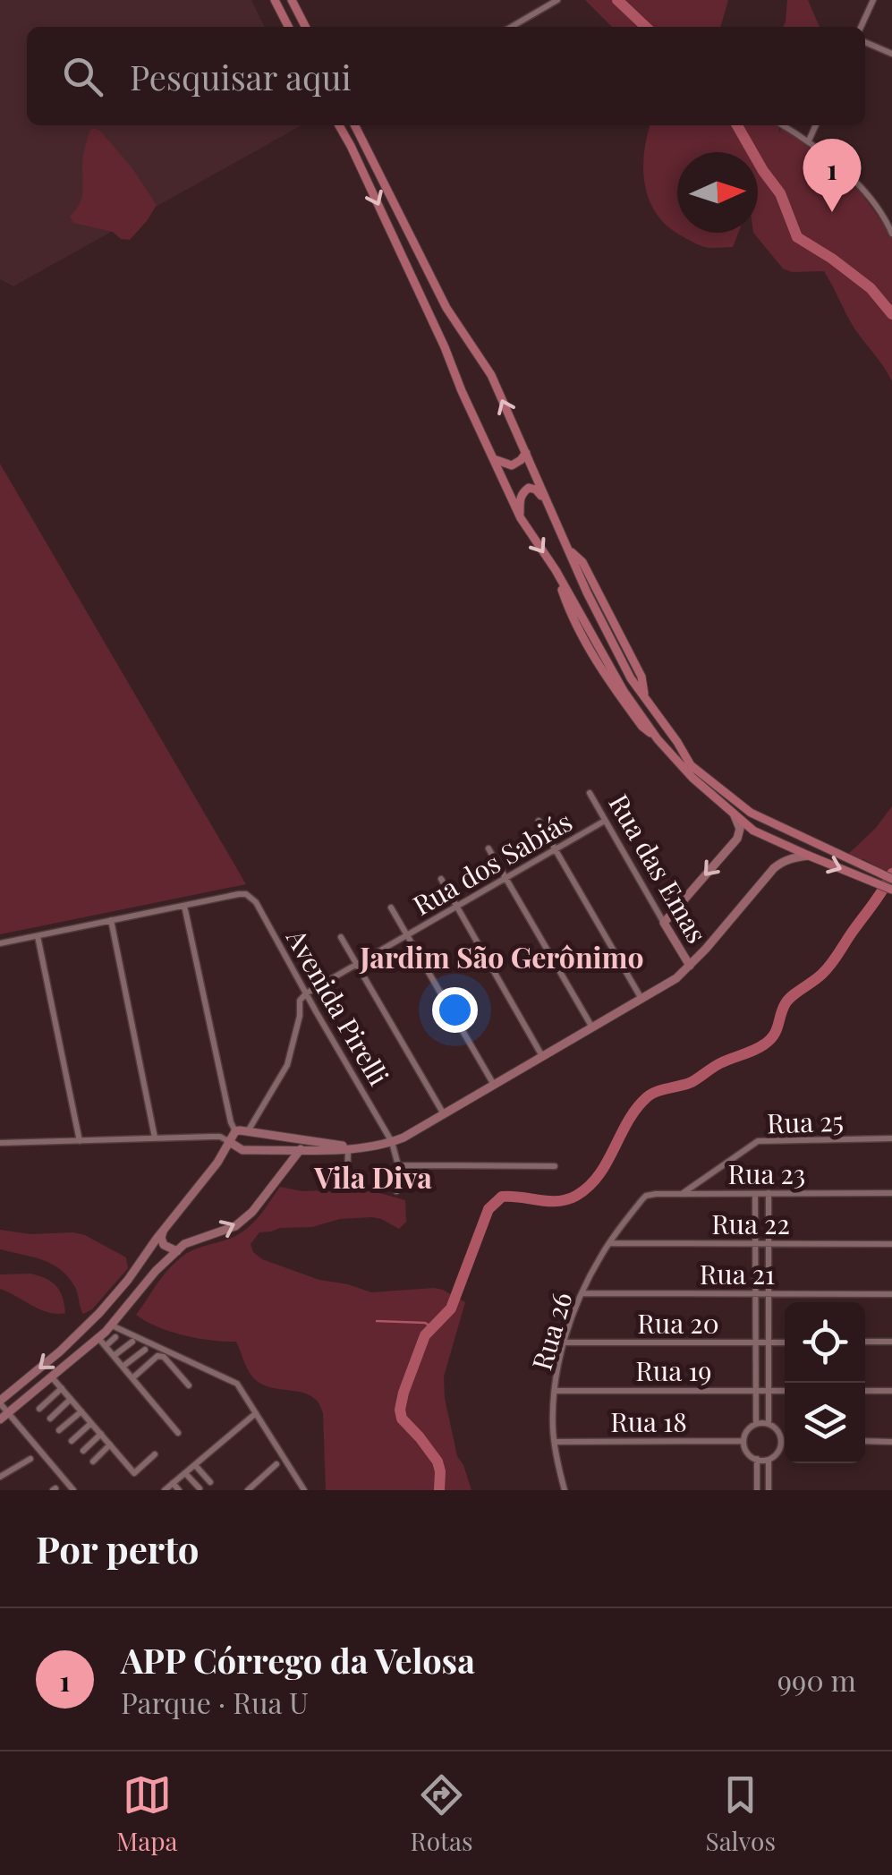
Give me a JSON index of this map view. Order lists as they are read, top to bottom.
{
  "streets": {
    "main road": ["Rua das Emas"],
    "street": [
      "Rua dos Sabiás",
      "Avenida Pirelli",
      "Rua 25",
      "Rua 23",
      "Rua 22",
      "Rua 21",
      "Rua 20",
      "Rua 26",
      "Rua 19",
      "Rua 18"
    ]
  },
  "crossings": [
    ["Rua dos Sabiás", "Rua das Emas"],
    ["Rua dos Sabiás", "Avenida Pirelli"],
    ["Rua 25", "Rua 23"],
    ["Rua 23", "Rua 26"],
    ["Rua 22", "Rua 26"],
    ["Rua 21", "Rua 26"],
    ["Rua 20", "Rua 26"],
    ["Rua 26", "Rua 19"],
    ["Rua 26", "Rua 18"]
  ],
  "districts": ["Jardim São Gerônimo", "Vila Diva"],
  "north": "right",
  "page": {
    "search": "Pesquisar aqui",
    "pins": "1",
    "heading": "Por perto",
    "list": [
      {
        "mark": "1",
        "name": "APP Córrego da Velosa",
        "note": "Parque · Rua U",
        "value": "990 m"
      }
    ],
    "nav": ["Mapa", "Rotas", "Salvos"]
  }
}
